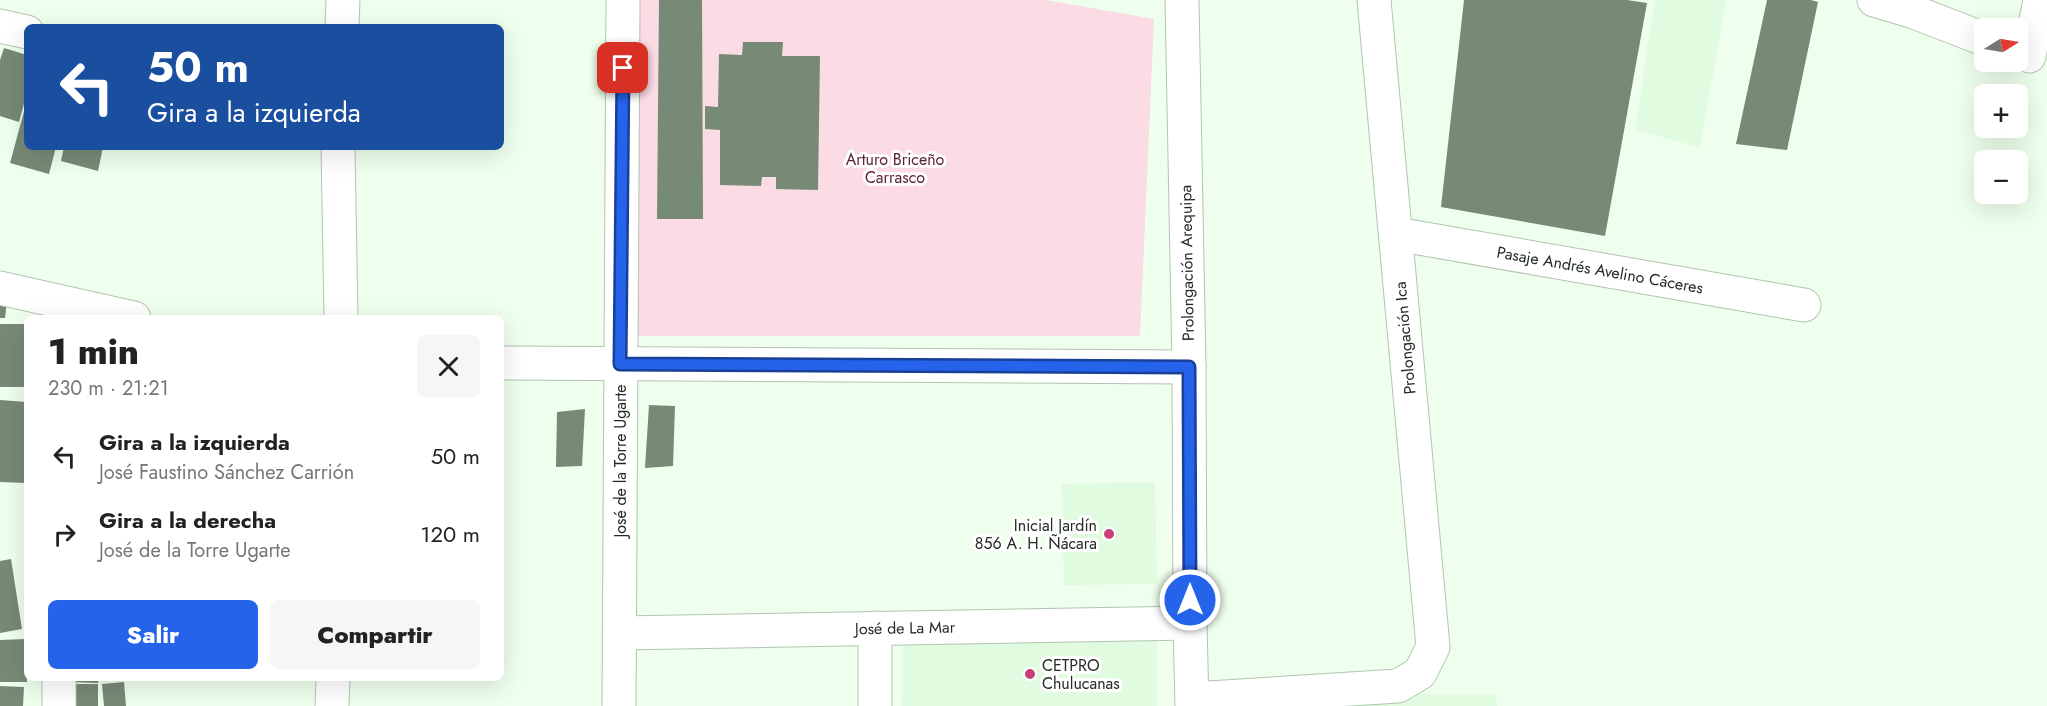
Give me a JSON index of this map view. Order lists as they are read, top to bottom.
{
  "streets": {
    "street": [
      "Prolongación Arequipa",
      "Pasaje Andrés Avelino Cáceres",
      "Prolongación Ica",
      "José de la Torre Ugarte",
      "José de La Mar"
    ]
  },
  "crossings": [
    ["Prolongación Arequipa", "Prolongación Ica"],
    ["Prolongación Arequipa", "José de La Mar"],
    ["Pasaje Andrés Avelino Cáceres", "Prolongación Ica"],
    ["José de la Torre Ugarte", "José de La Mar"]
  ],
  "parks": ["Arturo Briceño Carrasco"],
  "places": ["Inicial Jardín 856 A. H. Ñácara", "CETPRO Chulucanas"],
  "north": "right",
  "page": {
    "map_buttons": ["+", "−"],
    "turn": ["50 m", "Gira a la izquierda"],
    "heading": ["1 min", "230 m · 21:21"],
    "list": [
      {
        "name": "Gira a la izquierda",
        "note": "José Faustino Sánchez Carrión",
        "value": "50 m"
      },
      {
        "name": "Gira a la derecha",
        "note": "José de la Torre Ugarte",
        "value": "120 m"
      }
    ],
    "buttons": ["Salir", "Compartir"]
  }
}
